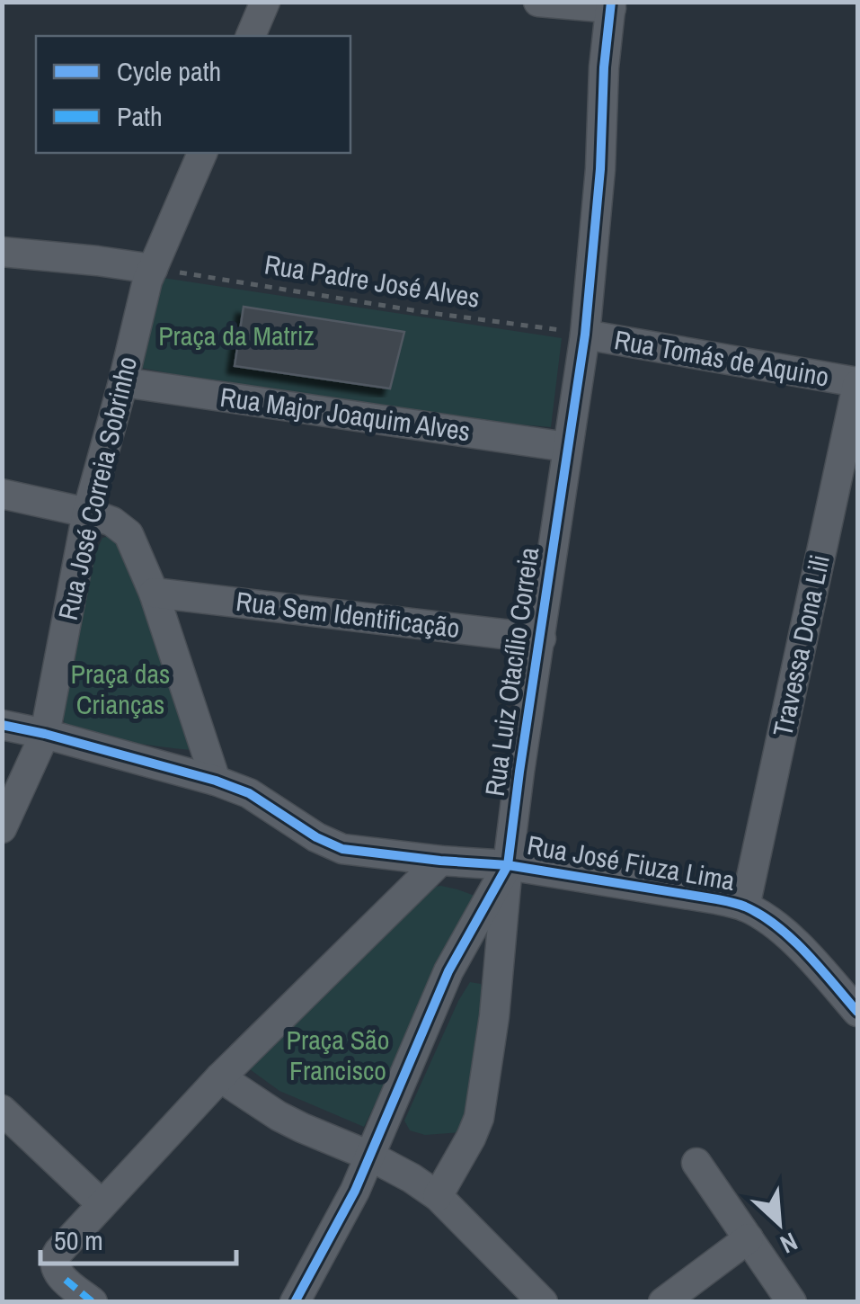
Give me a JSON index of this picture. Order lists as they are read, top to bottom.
{
  "streets": {
    "street": [
      "Rua Tomás de Aquino",
      "Rua Major Joaquim Alves",
      "Rua José Correia Sobrinho",
      "Rua Sem Identificação",
      "Travessa Dona Lili",
      "Rua Luiz Otacílio Correia",
      "Rua José Fiuza Lima"
    ],
    "path": ["Rua Padre José Alves"]
  },
  "crossings": [
    ["Rua Padre José Alves", "Rua Tomás de Aquino"],
    ["Rua Padre José Alves", "Rua José Correia Sobrinho"],
    ["Rua Padre José Alves", "Rua Luiz Otacílio Correia"],
    ["Rua Tomás de Aquino", "Travessa Dona Lili"],
    ["Rua Tomás de Aquino", "Rua Luiz Otacílio Correia"],
    ["Rua Major Joaquim Alves", "Rua José Correia Sobrinho"],
    ["Rua Major Joaquim Alves", "Rua Luiz Otacílio Correia"],
    ["Rua José Correia Sobrinho", "Rua José Fiuza Lima"],
    ["Rua Sem Identificação", "Rua Luiz Otacílio Correia"],
    ["Travessa Dona Lili", "Rua José Fiuza Lima"],
    ["Rua Luiz Otacílio Correia", "Rua José Fiuza Lima"]
  ],
  "parks": ["Praça da Matriz", "Praça das Crianças", "Praça São Francisco"],
  "legend": ["Cycle path", "Path"],
  "scale_bar": "50 m",
  "north": "bottom right"
}
